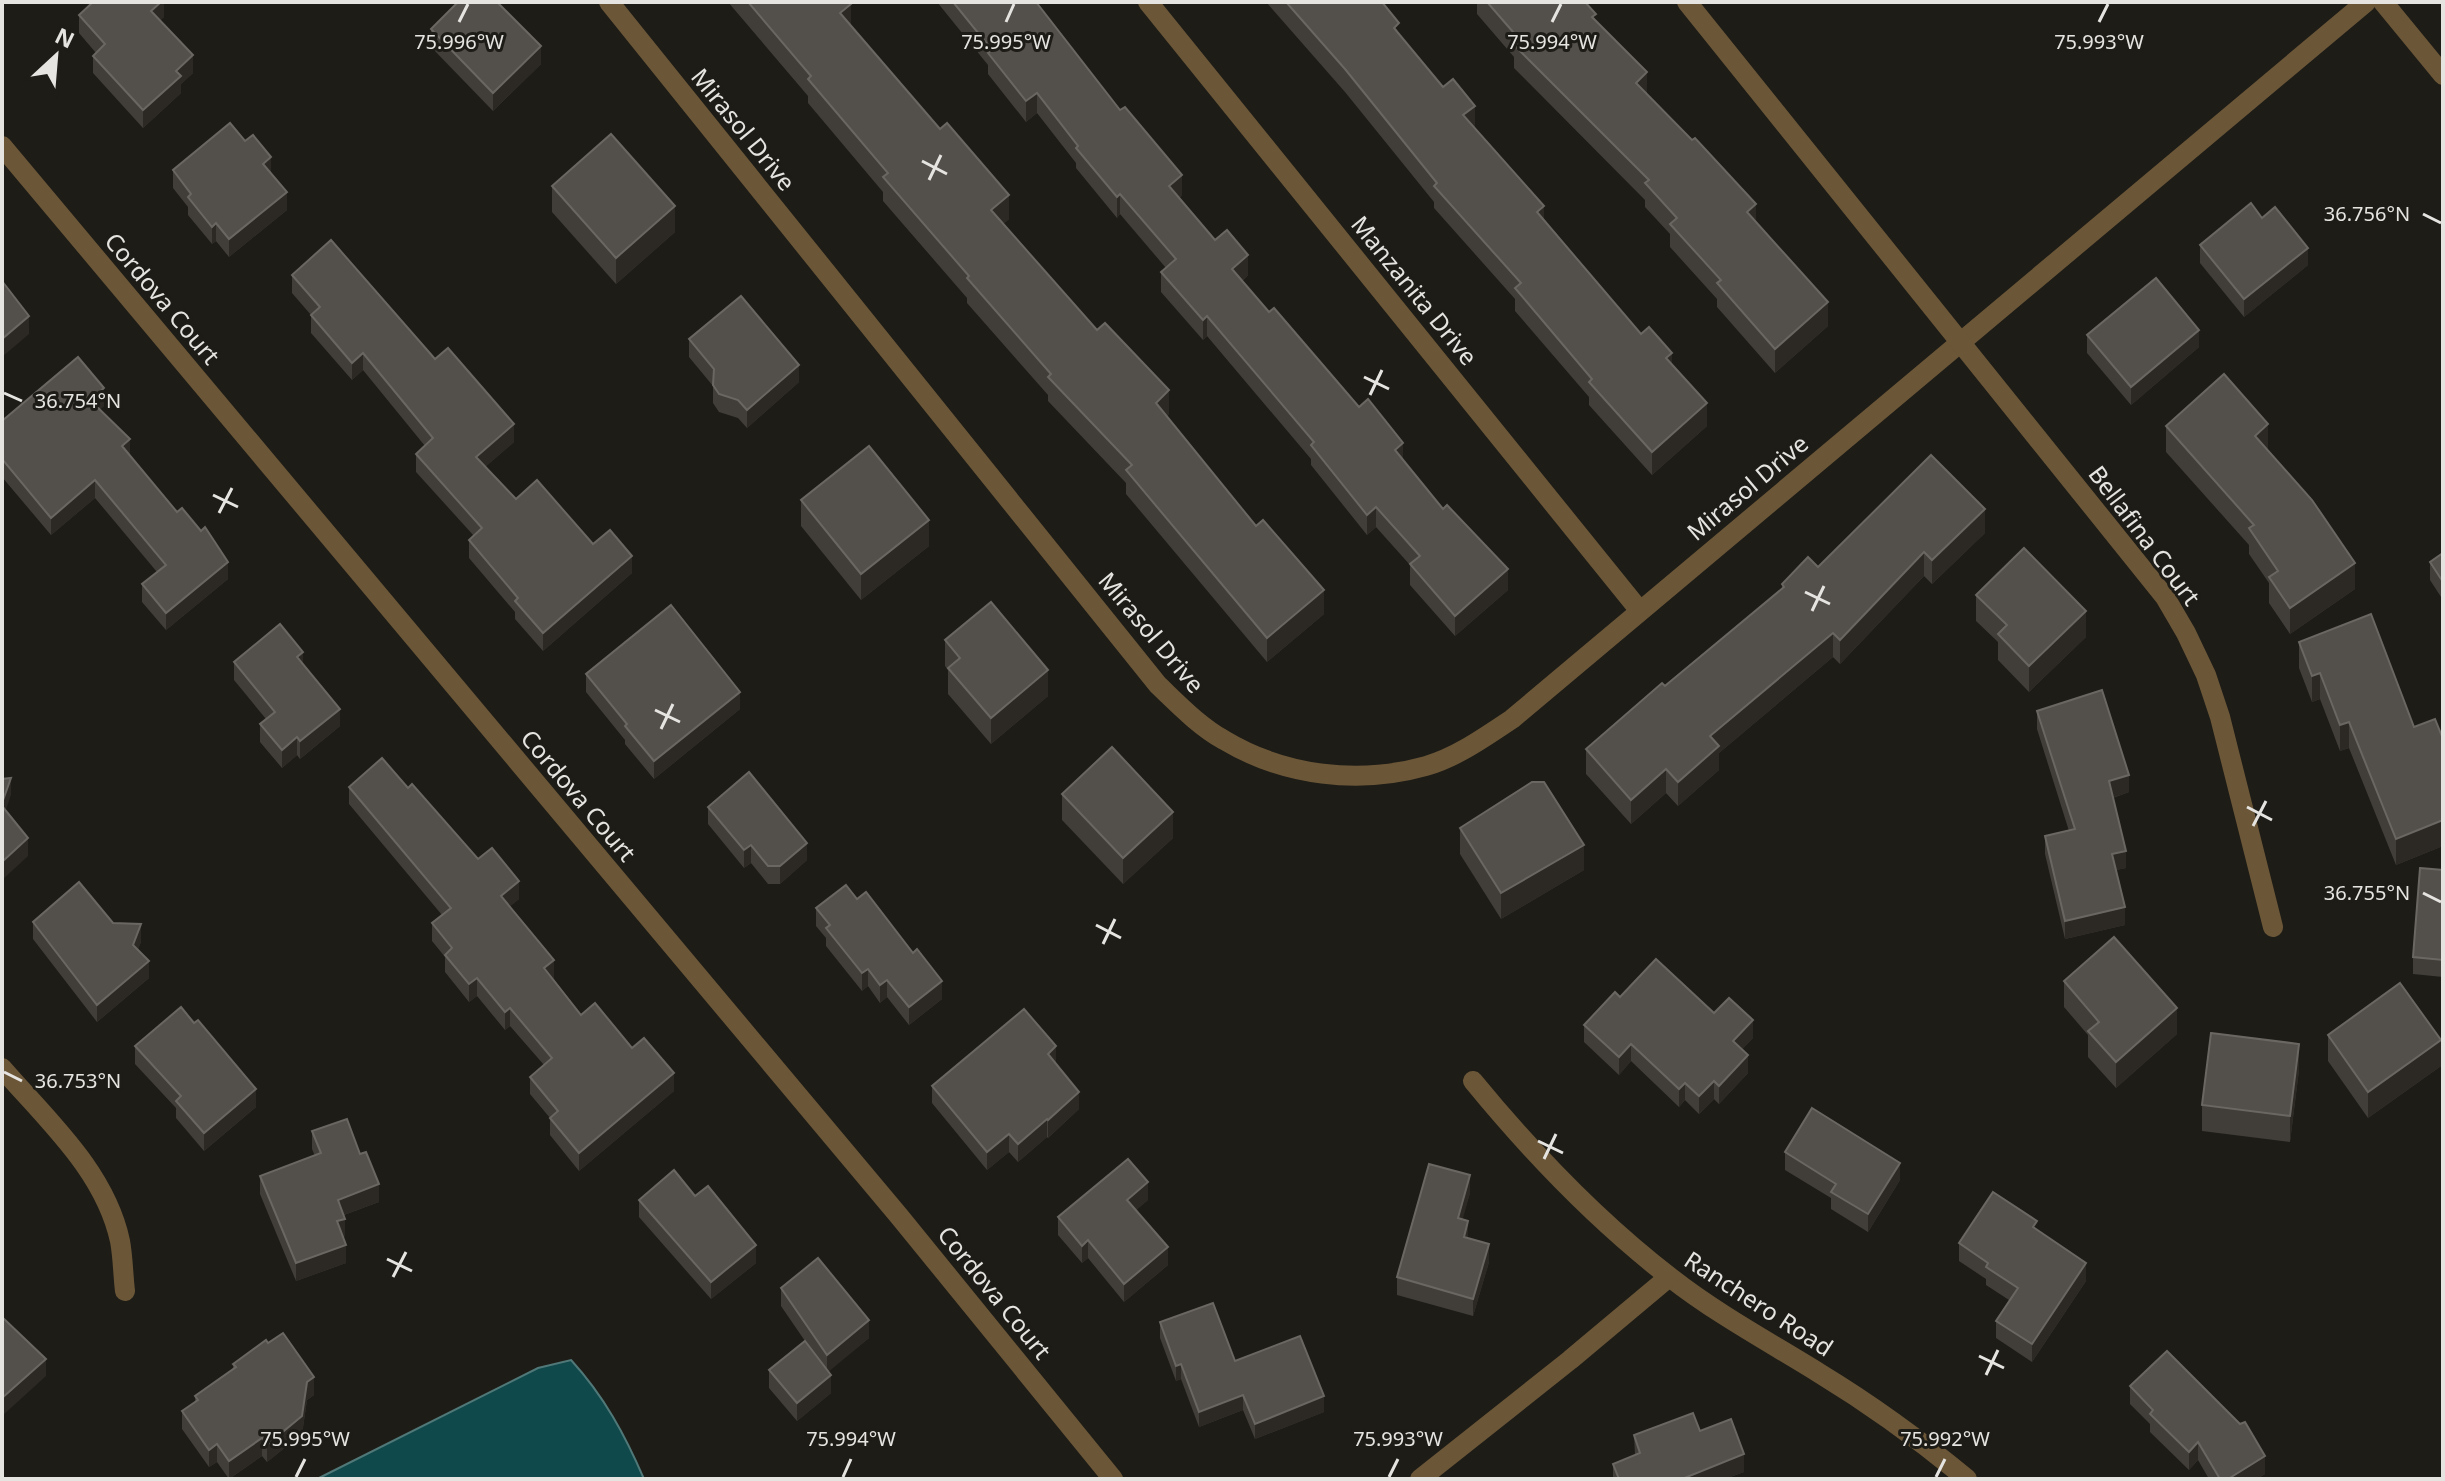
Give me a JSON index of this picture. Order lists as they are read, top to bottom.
{
  "streets": {
    "street": [
      "Mirasol Drive",
      "Manzanita Drive",
      "Cordova Court",
      "Bellafina Court",
      "Ranchero Road"
    ]
  },
  "crossings": [
    ["Mirasol Drive", "Manzanita Drive"],
    ["Mirasol Drive", "Bellafina Court"]
  ],
  "north": "top right",
  "coordinates": [
    "75.996°W",
    "75.995°W",
    "75.994°W",
    "75.993°W",
    "36.756°N",
    "36.754°N",
    "36.755°N",
    "36.753°N",
    "75.992°W"
  ]
}
